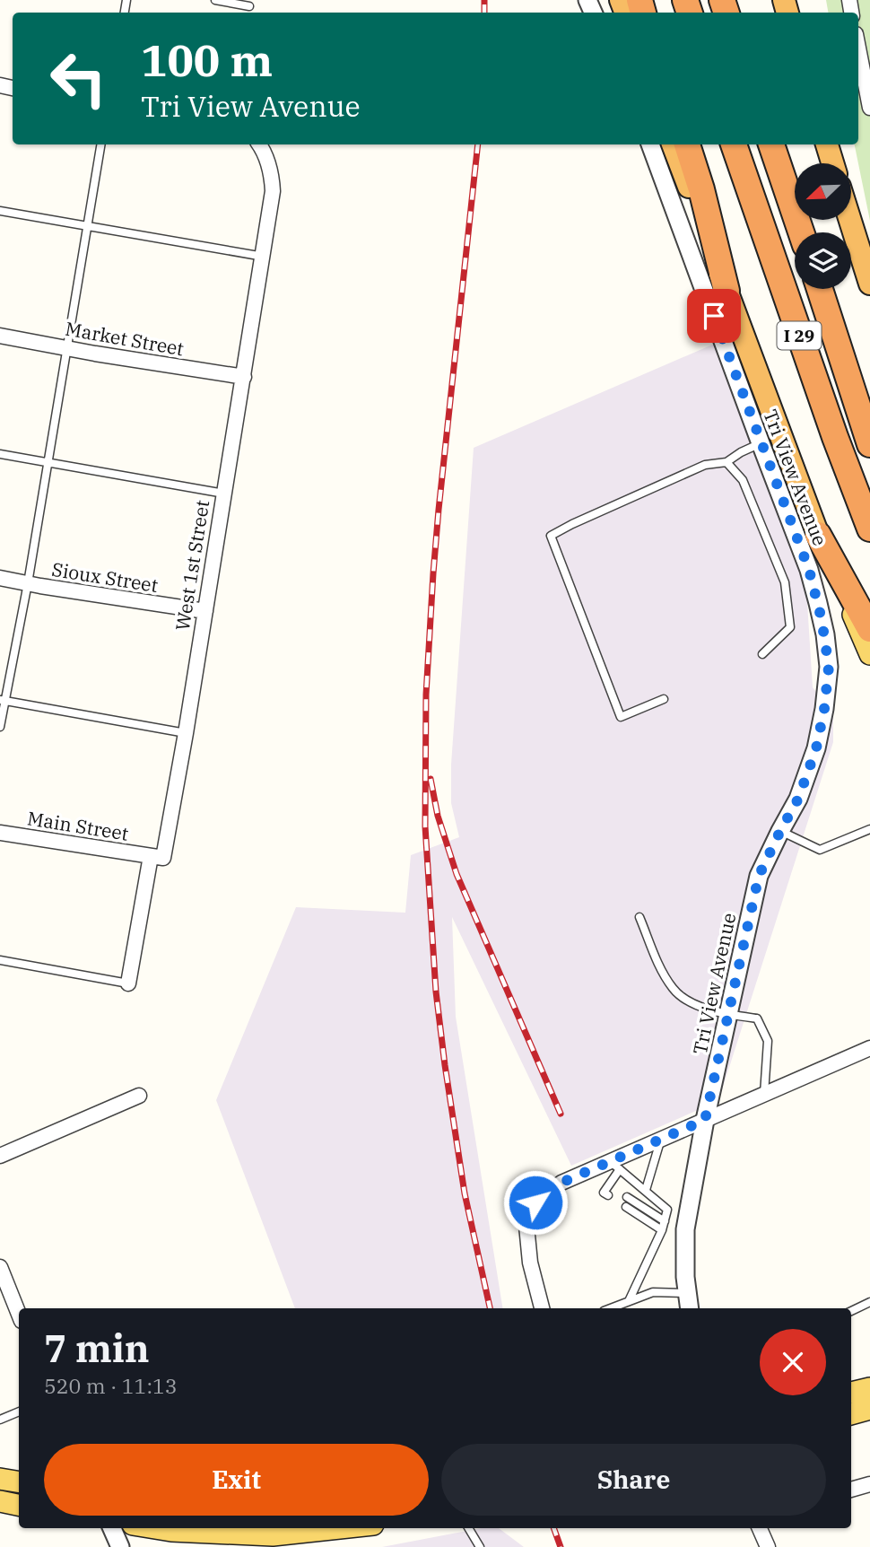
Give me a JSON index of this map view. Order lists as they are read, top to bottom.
{
  "streets": {
    "highway": ["I 29"],
    "street": [
      "Market Street",
      "Tri View Avenue",
      "West 1st Street",
      "Sioux Street",
      "Main Street"
    ]
  },
  "crossings": [
    ["Market Street", "West 1st Street"],
    ["West 1st Street", "Sioux Street"],
    ["West 1st Street", "Main Street"]
  ],
  "north": "bottom left",
  "page": {
    "turn": ["100 m", "Tri View Avenue"],
    "heading": ["7 min", "520 m · 11:13"],
    "buttons": ["Exit", "Share"]
  }
}
